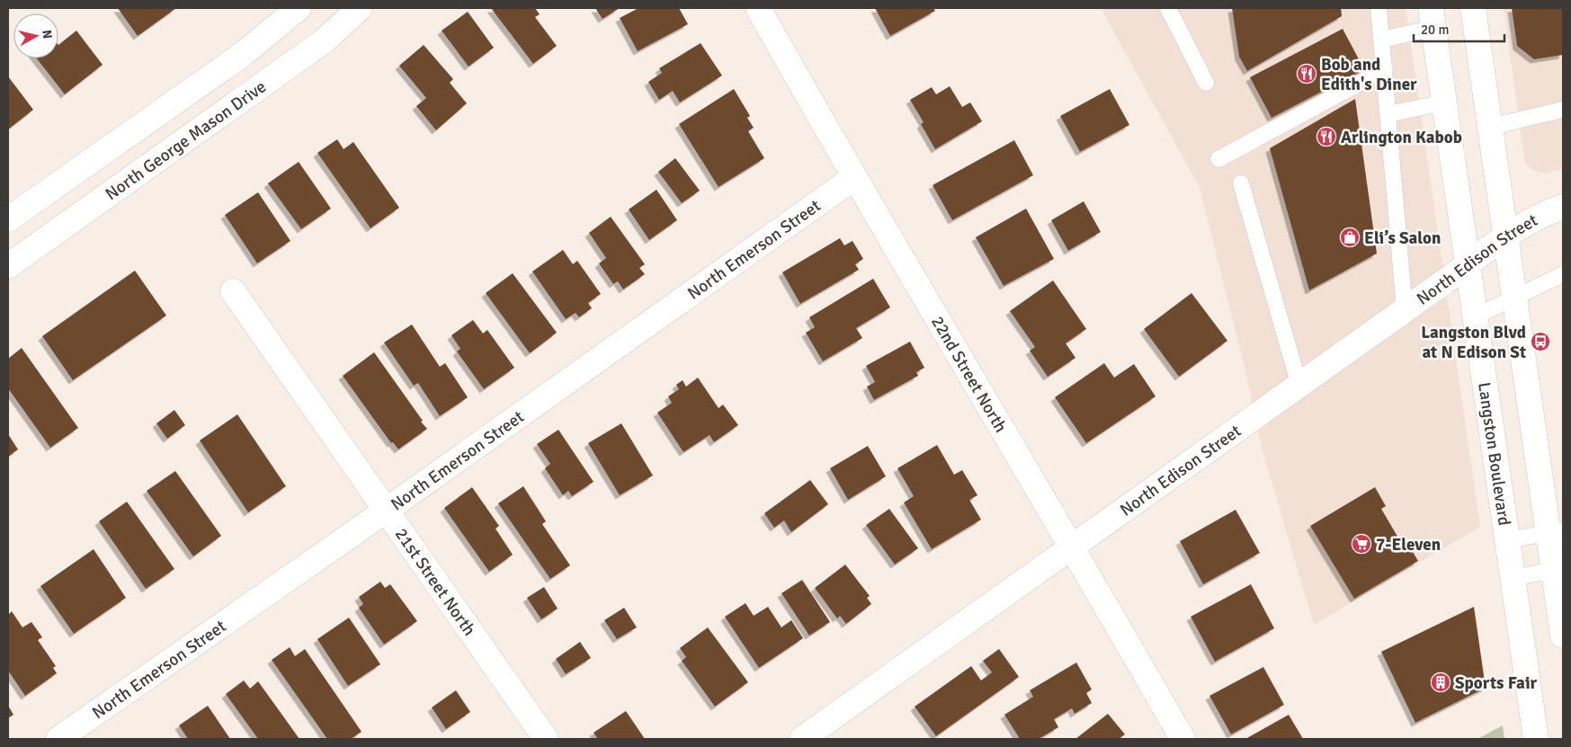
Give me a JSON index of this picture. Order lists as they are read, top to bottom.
{
  "streets": {
    "street": [
      "North George Mason Drive",
      "North Emerson Street",
      "North Edison Street",
      "22nd Street North",
      "Langston Boulevard",
      "21st Street North"
    ]
  },
  "crossings": [
    ["North Emerson Street", "22nd Street North"],
    ["North Emerson Street", "21st Street North"],
    ["North Edison Street", "22nd Street North"],
    ["North Edison Street", "Langston Boulevard"]
  ],
  "places": {
    "restaurant": ["Bob and Edith's Diner", "Arlington Kabob"],
    "shop": ["Eli’s Salon"],
    "bus stop": ["Langston Blvd at N Edison St"],
    "supermarket": ["7-Eleven"],
    "building": ["Sports Fair"]
  },
  "scale_bar": "20 m",
  "north": "right"
}
